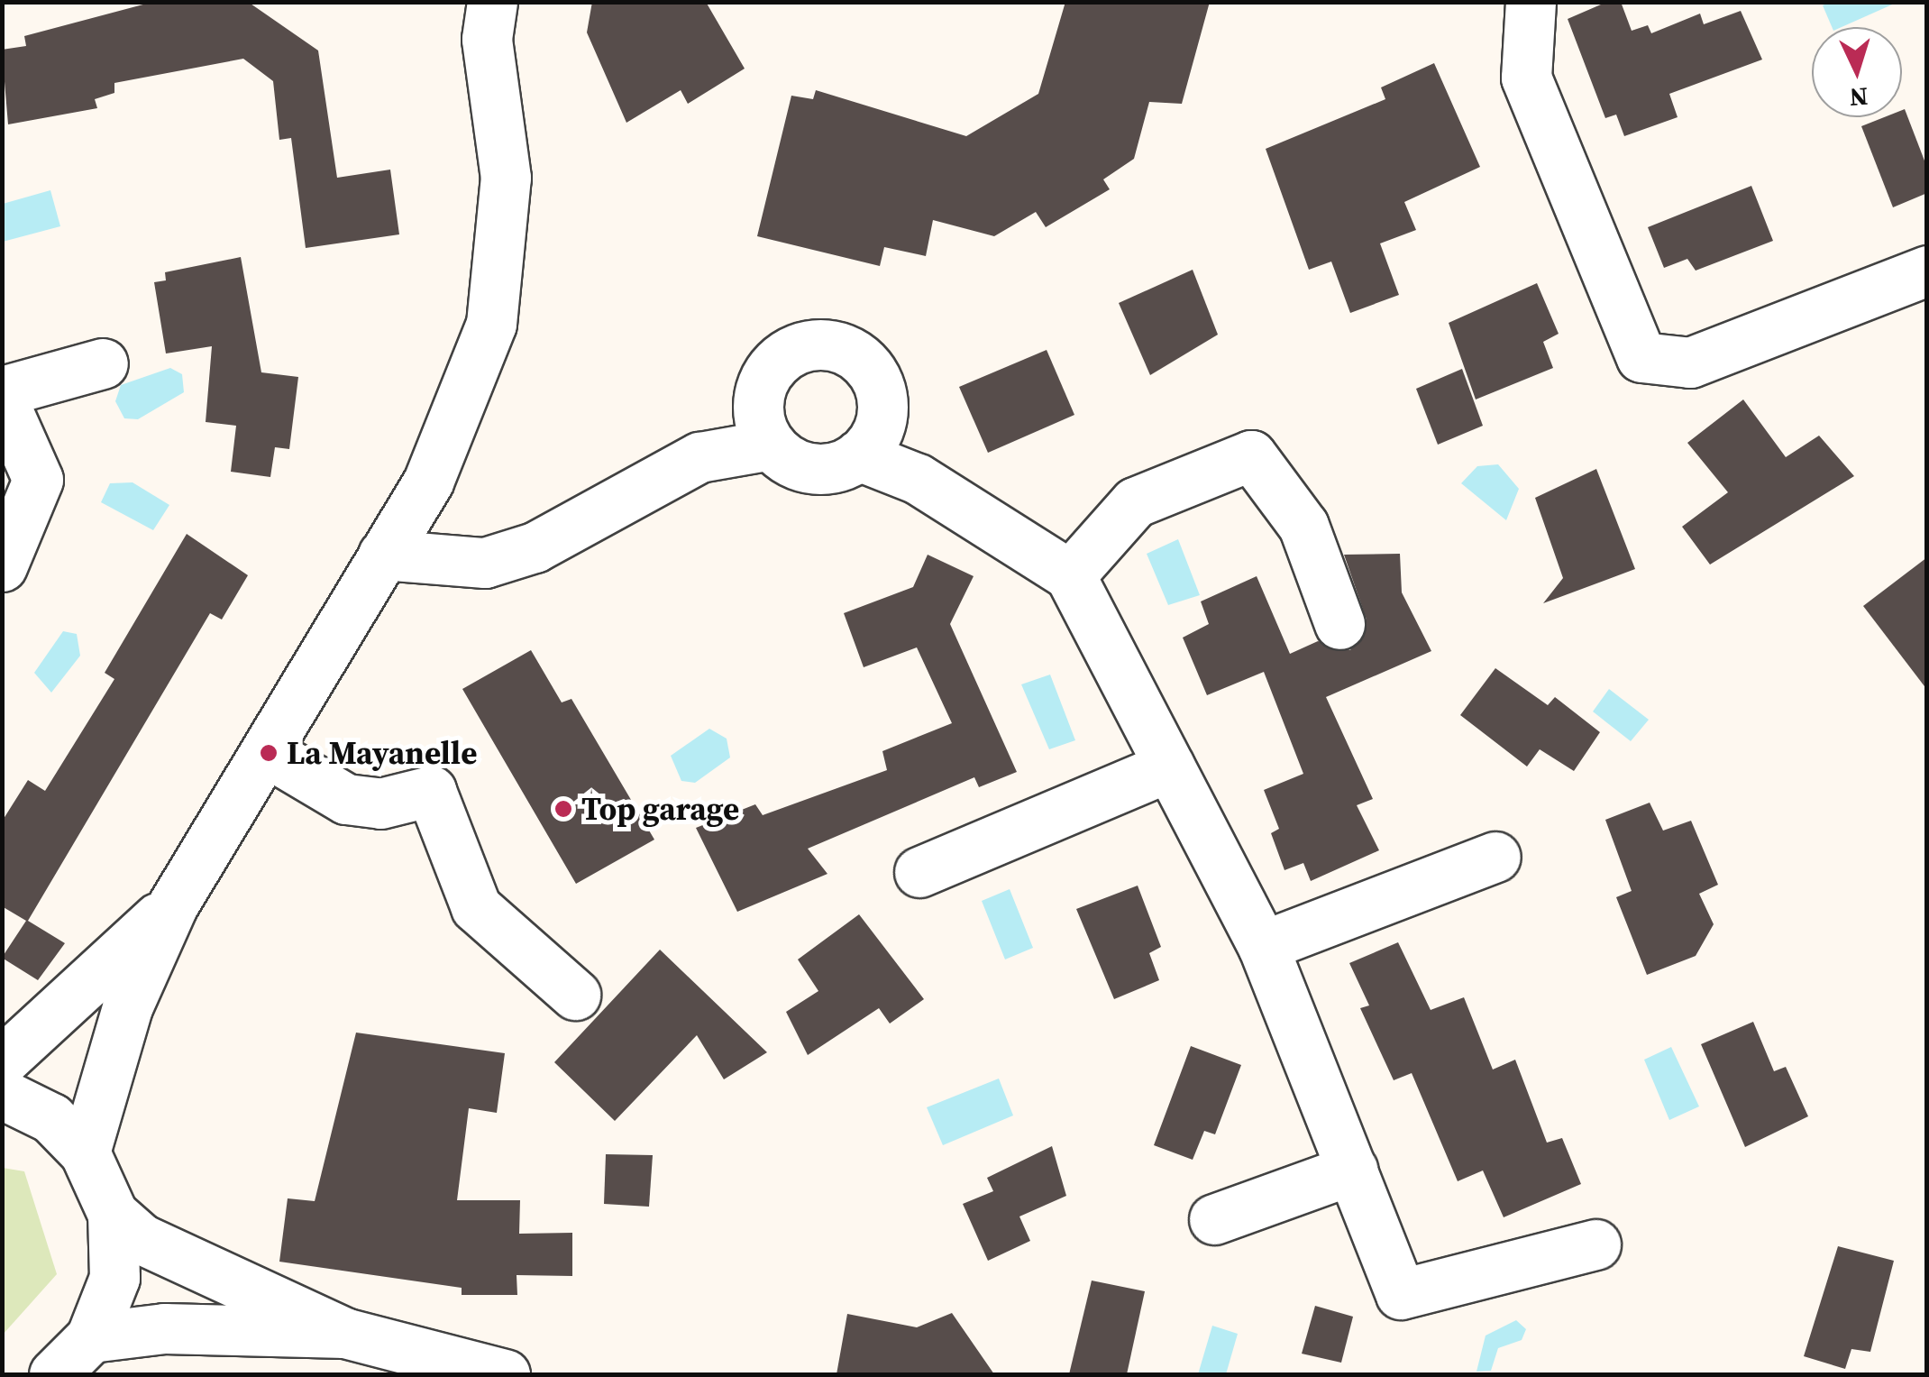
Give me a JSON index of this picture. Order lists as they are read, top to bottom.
{
  "places": ["La Mayanelle", "Top garage"],
  "north": "bottom"
}
